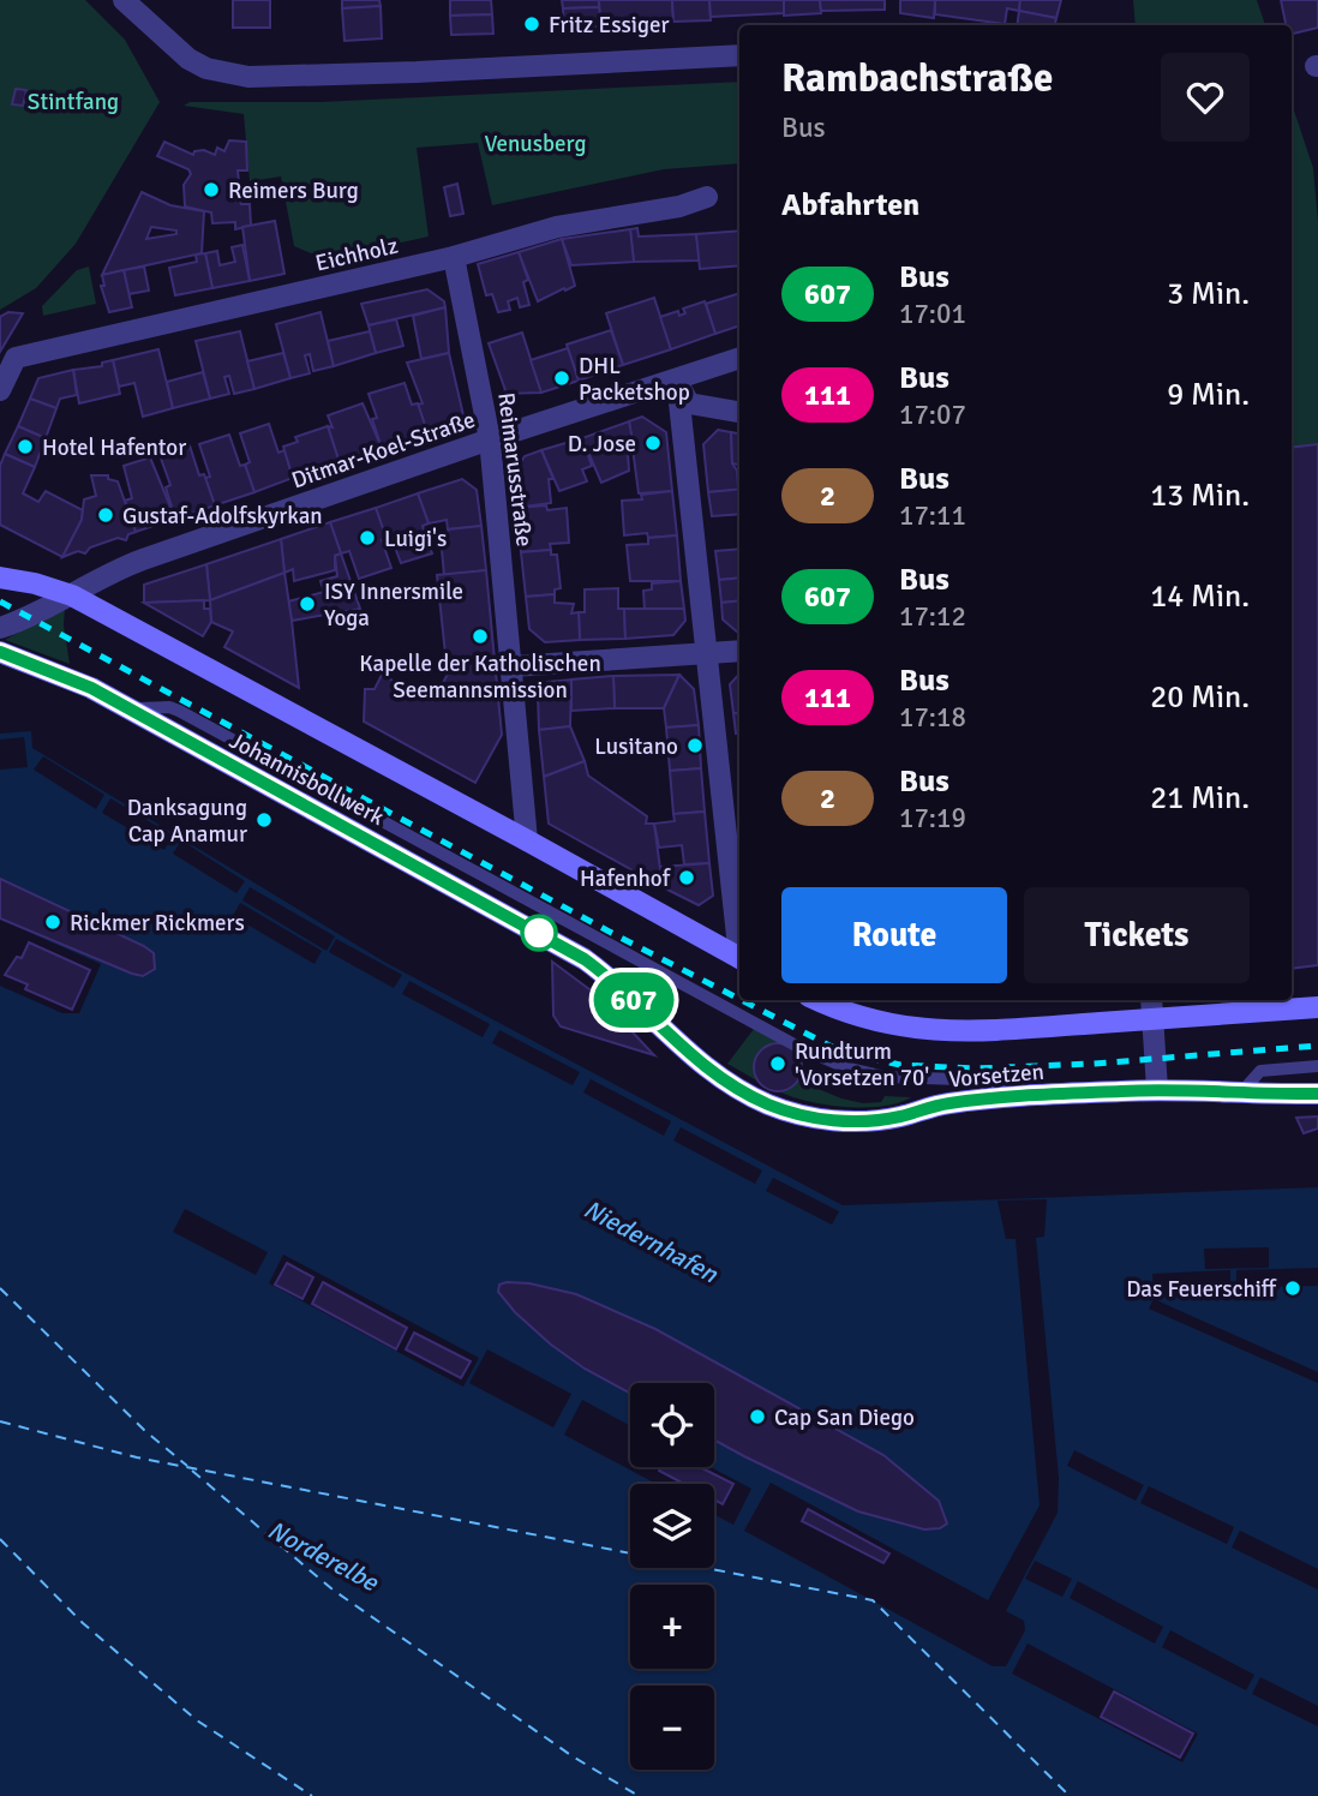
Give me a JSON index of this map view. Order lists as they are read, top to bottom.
{
  "streets": {
    "main road": ["Johannisbollwerk", "Vorsetzen"],
    "street": ["Eichholz", "Ditmar-Koel-Straße", "Reimarusstraße"]
  },
  "crossings": [
    ["Eichholz", "Reimarusstraße"],
    ["Ditmar-Koel-Straße", "Reimarusstraße"],
    ["Johannisbollwerk", "Vorsetzen"]
  ],
  "water": ["Niedernhafen", "Norderelbe"],
  "parks": ["Stintfang", "Venusberg"],
  "places": [
    "Fritz Essiger",
    "Reimers Burg",
    "DHL Packetshop",
    "D. Jose",
    "Hotel Hafentor",
    "Gustaf-Adolfskyrkan",
    "Luigi's",
    "ISY Innersmile Yoga",
    "Kapelle der Katholischen Seemannsmission",
    "Lusitano",
    "Danksagung Cap Anamur",
    "Hafenhof",
    "Rickmer Rickmers",
    "Rundturm 'Vorsetzen 70'",
    "Das Feuerschiff",
    "Cap San Diego"
  ],
  "lines": ["bus line 607"],
  "page": {
    "on_map": "607",
    "heading": [
      ["Rambachstraße", "Bus"],
      "Abfahrten"
    ],
    "list": [
      {
        "mark": "607",
        "name": "Bus",
        "note": "17:01",
        "value": "3 Min."
      },
      {
        "mark": "111",
        "name": "Bus",
        "note": "17:07",
        "value": "9 Min."
      },
      {
        "mark": "2",
        "name": "Bus",
        "note": "17:11",
        "value": "13 Min."
      },
      {
        "mark": "607",
        "name": "Bus",
        "note": "17:12",
        "value": "14 Min."
      },
      {
        "mark": "111",
        "name": "Bus",
        "note": "17:18",
        "value": "20 Min."
      },
      {
        "mark": "2",
        "name": "Bus",
        "note": "17:19",
        "value": "21 Min."
      }
    ],
    "buttons": ["Route", "Tickets"],
    "map_buttons": ["+", "−"]
  }
}
